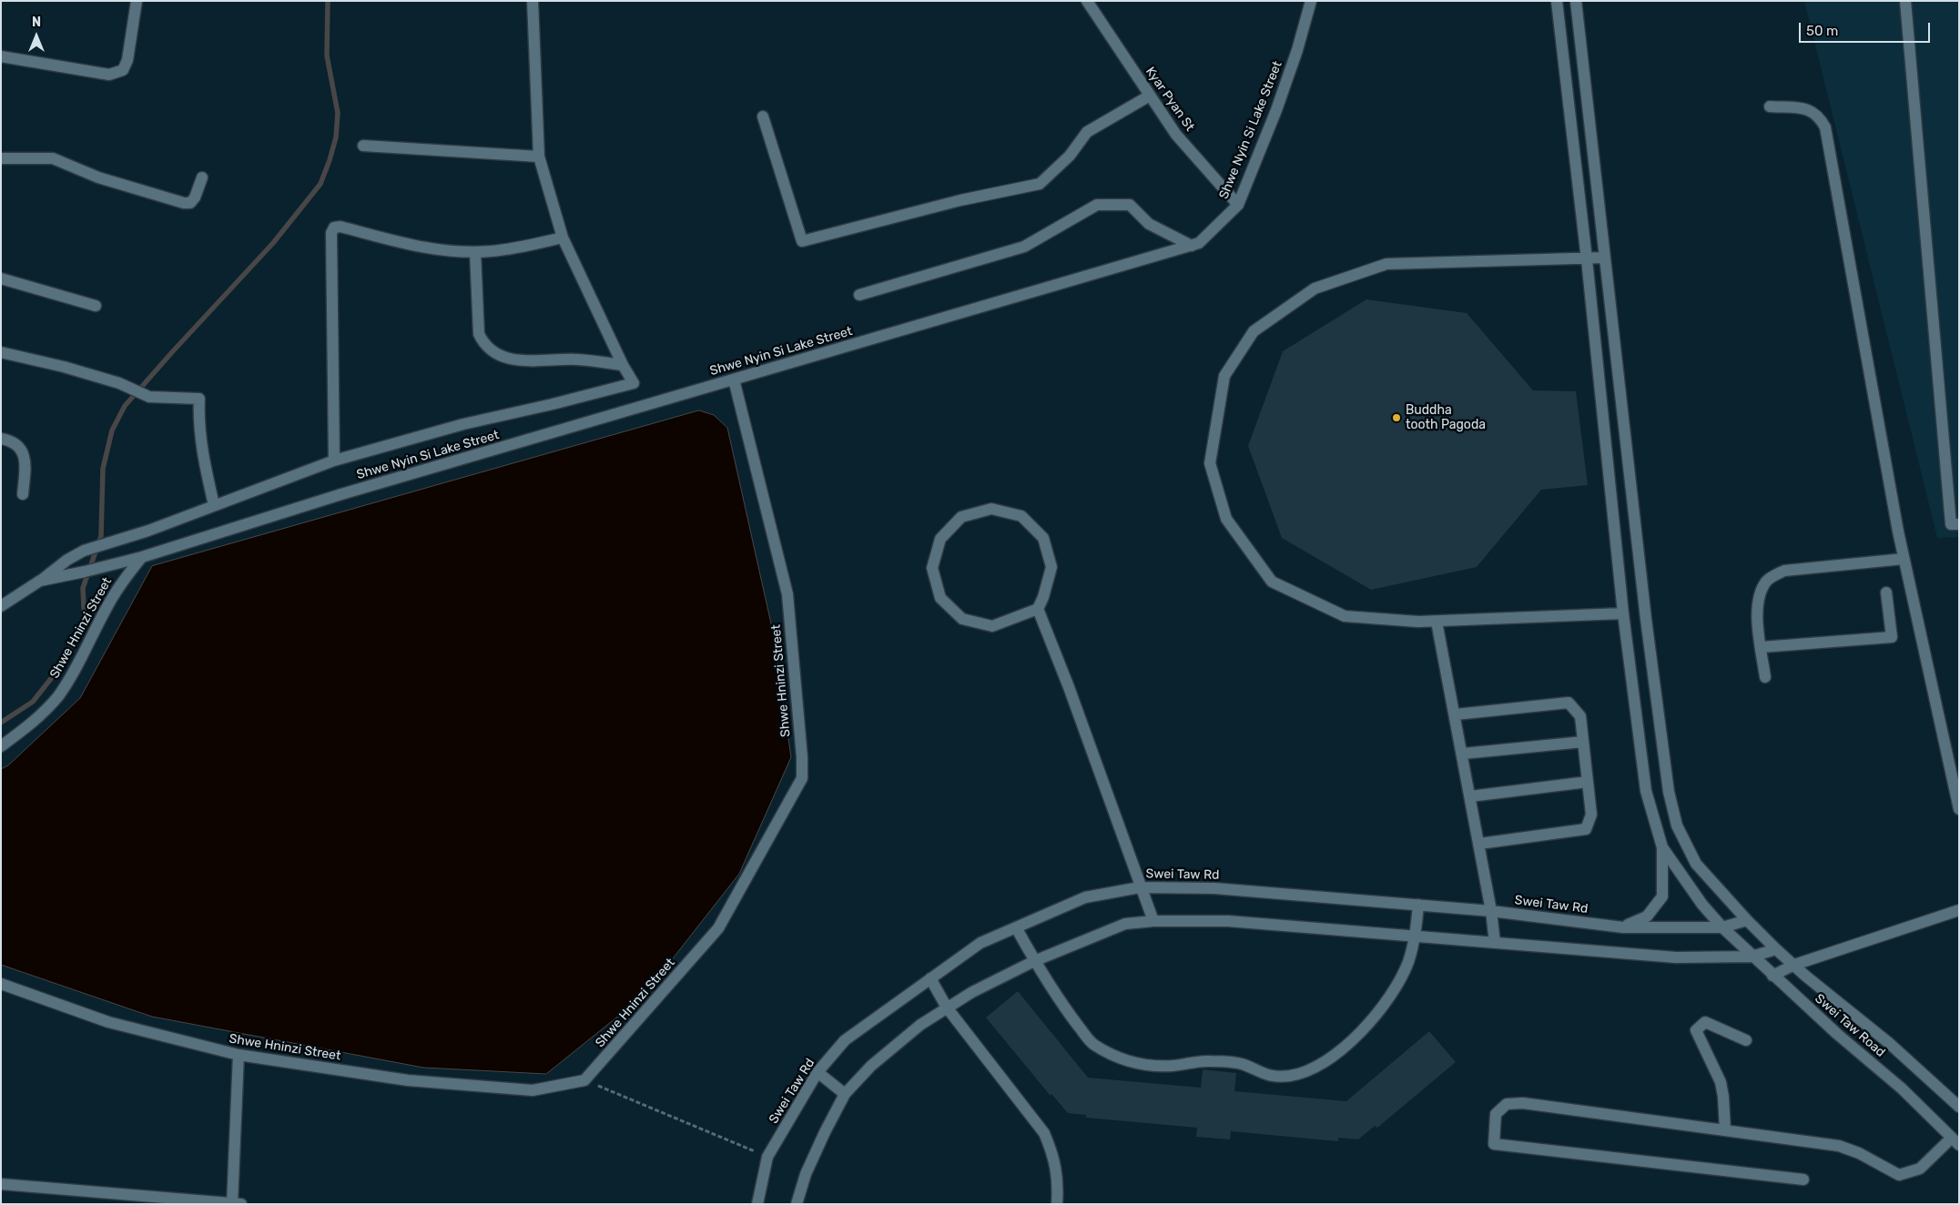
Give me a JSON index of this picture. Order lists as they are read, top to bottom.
{
  "streets": {
    "street": [
      "Kyar Pyan St",
      "Shwe Nyin Si Lake Street",
      "Shwe Hninzi Street",
      "Swei Taw Rd",
      "Swei Taw Road"
    ]
  },
  "crossings": [
    ["Kyar Pyan St", "Shwe Nyin Si Lake Street"],
    ["Shwe Nyin Si Lake Street", "Shwe Hninzi Street"],
    ["Swei Taw Rd", "Swei Taw Road"]
  ],
  "places": ["Buddha tooth Pagoda"],
  "scale_bar": "50 m",
  "north": "top"
}
